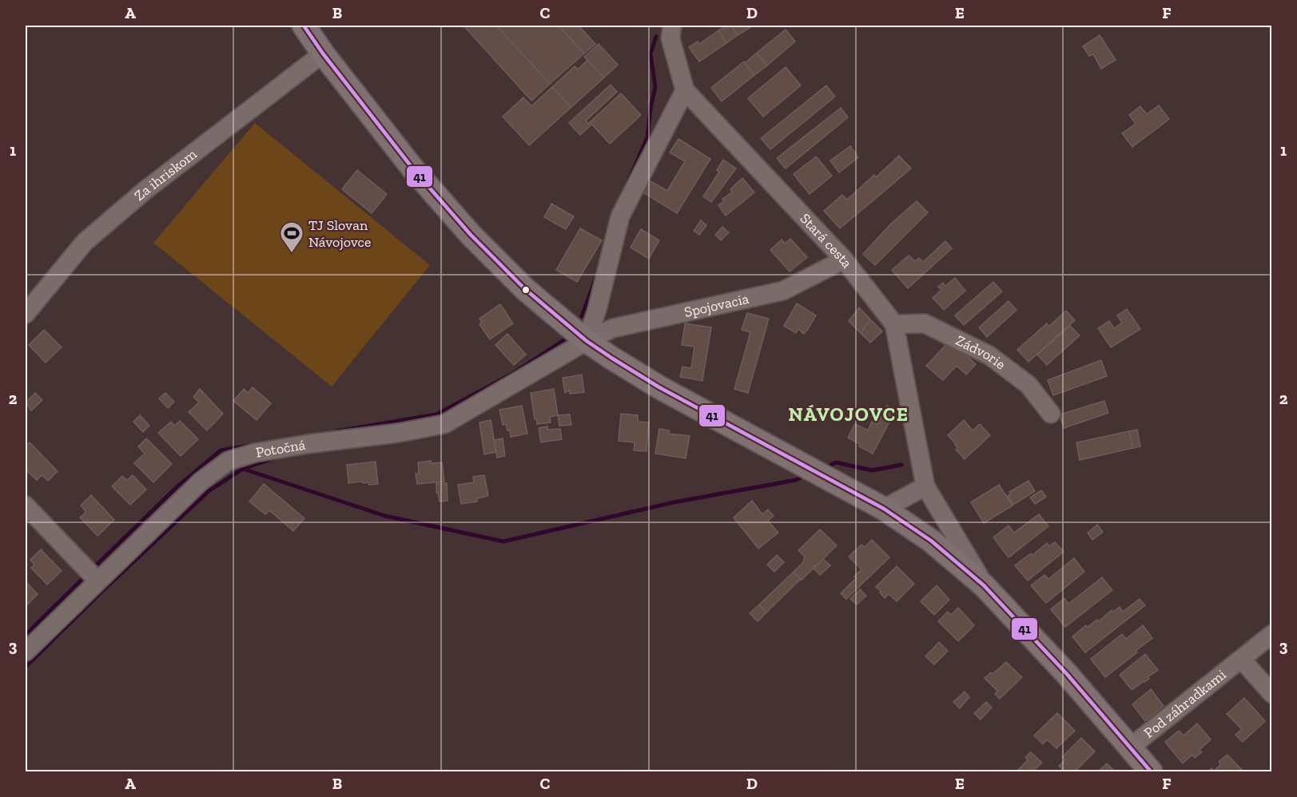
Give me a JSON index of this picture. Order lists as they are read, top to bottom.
{
  "streets": {
    "street": [
      "Za ihriskom",
      "Stará cesta",
      "Spojovacia",
      "Zádvorie",
      "Potočná",
      "Pod záhradkami"
    ]
  },
  "crossings": [
    ["Stará cesta", "Spojovacia"],
    ["Stará cesta", "Zádvorie"],
    ["Spojovacia", "Potočná"]
  ],
  "districts": ["NÁVOJOVCE"],
  "places": {
    "sports": ["TJ Slovan Návojovce"]
  },
  "lines": ["transit line 41"],
  "grid": {
    "columns": [
      "A",
      "B",
      "C",
      "D",
      "E",
      "F"
    ],
    "rows": ["1", "2", "3"]
  }
}
